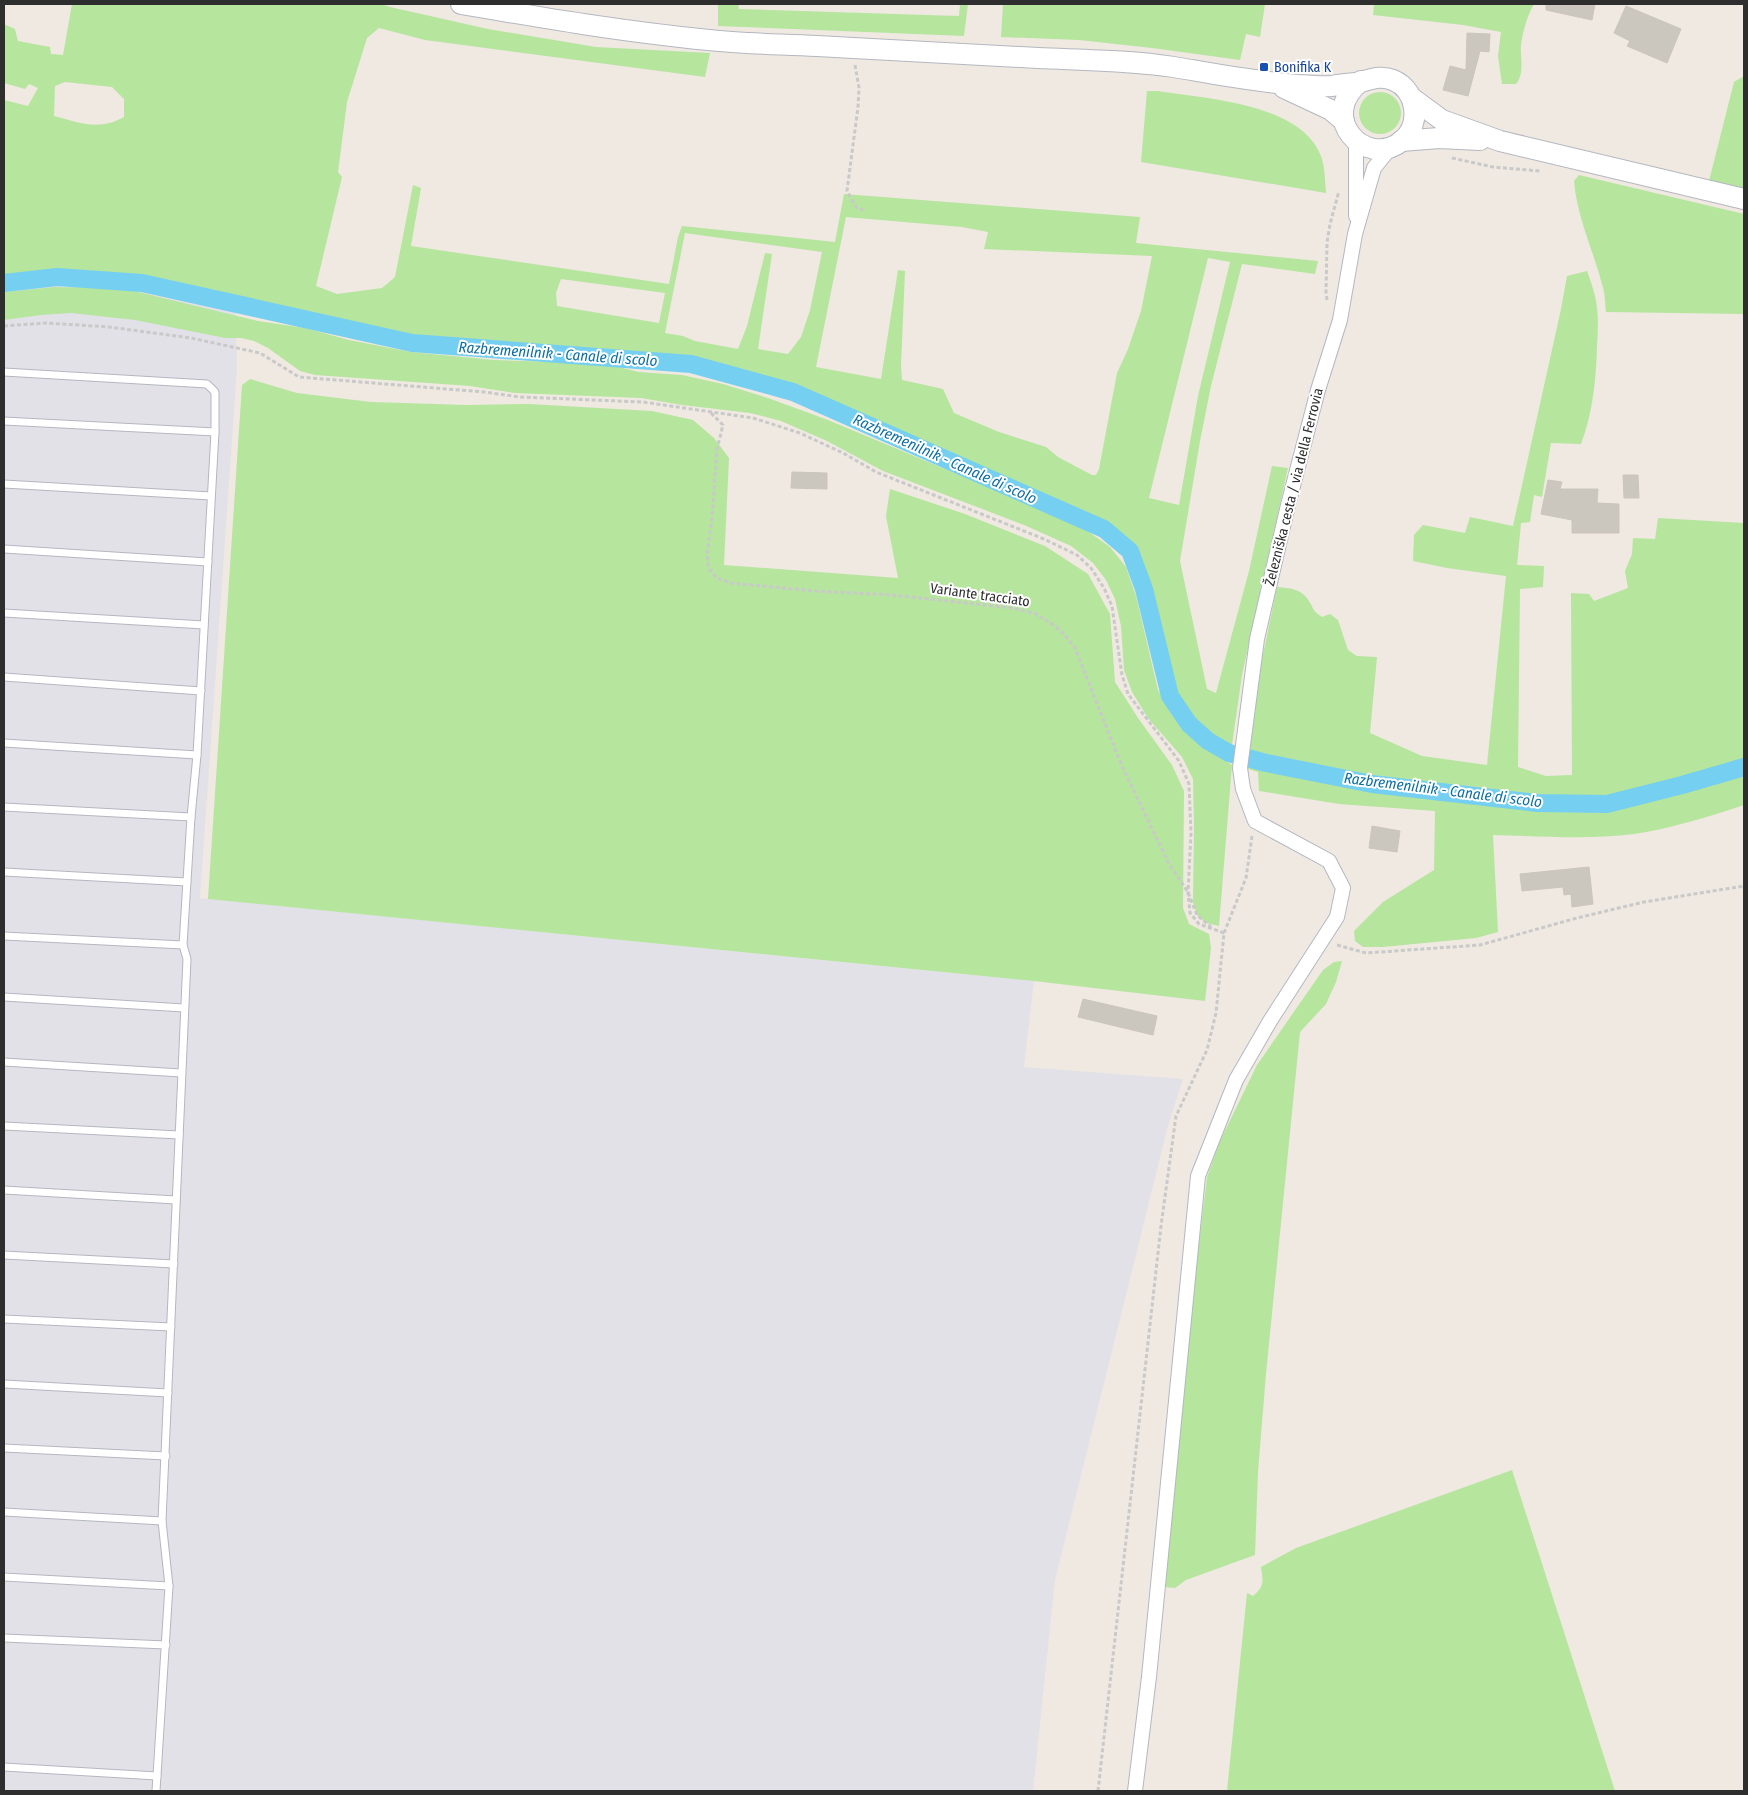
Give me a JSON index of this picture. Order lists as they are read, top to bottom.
{
  "streets": {
    "street": ["Železniška cesta / via della Ferrovia"],
    "path": ["Variante tracciato"]
  },
  "water": ["Razbremenilnik - Canale di scolo"],
  "places": {
    "transit": ["Bonifika K"]
  }
}
